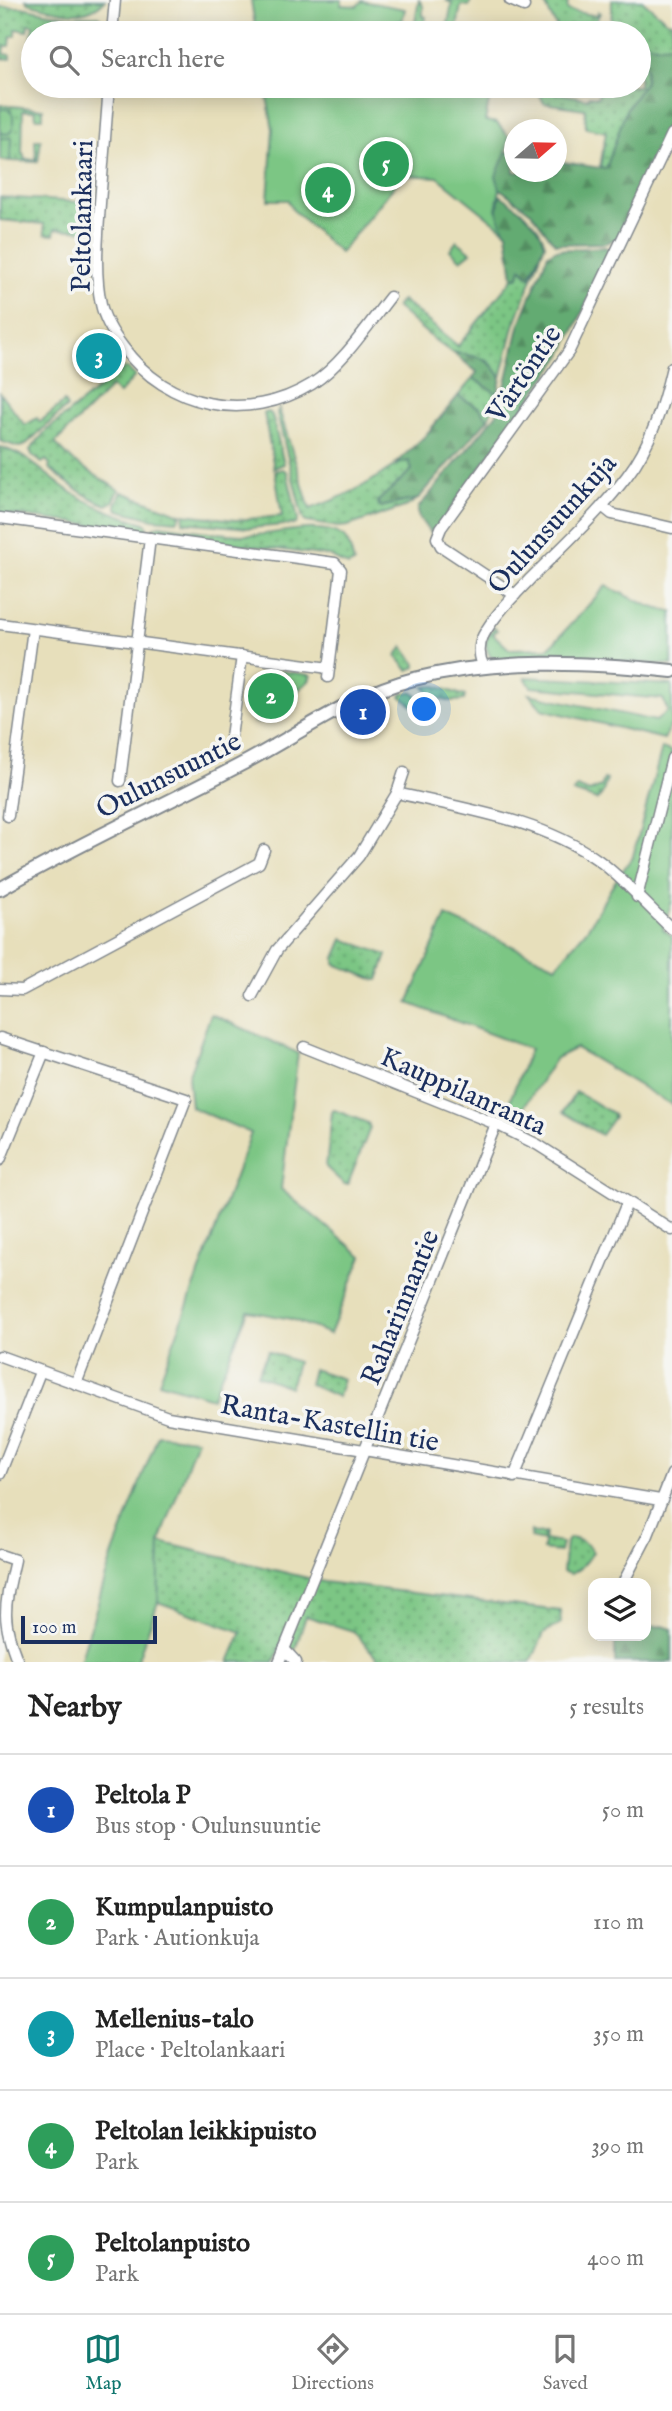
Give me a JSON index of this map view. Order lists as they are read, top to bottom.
{
  "streets": {
    "main road": ["Oulunsuuntie"],
    "street": [
      "Peltolankaari",
      "Värtöntie",
      "Oulunsuunkuja",
      "Kauppilanranta",
      "Raharinnantie",
      "Ranta-Kastellin tie"
    ]
  },
  "crossings": [
    ["Värtöntie", "Oulunsuunkuja"],
    ["Oulunsuunkuja", "Oulunsuuntie"],
    ["Kauppilanranta", "Raharinnantie"],
    ["Raharinnantie", "Ranta-Kastellin tie"]
  ],
  "scale_bar": "100 m",
  "north": "right",
  "page": {
    "search": "Search here",
    "pins": [
      "5",
      "4",
      "3",
      "2",
      "1"
    ],
    "scale": "100 m",
    "heading": ["Nearby", "5 results"],
    "list": [
      {
        "mark": "1",
        "name": "Peltola P",
        "note": "Bus stop · Oulunsuuntie",
        "value": "50 m"
      },
      {
        "mark": "2",
        "name": "Kumpulanpuisto",
        "note": "Park · Autionkuja",
        "value": "110 m"
      },
      {
        "mark": "3",
        "name": "Mellenius-talo",
        "note": "Place · Peltolankaari",
        "value": "350 m"
      },
      {
        "mark": "4",
        "name": "Peltolan leikkipuisto",
        "note": "Park",
        "value": "390 m"
      },
      {
        "mark": "5",
        "name": "Peltolanpuisto",
        "note": "Park",
        "value": "400 m"
      }
    ],
    "nav": ["Map", "Directions", "Saved"]
  }
}
